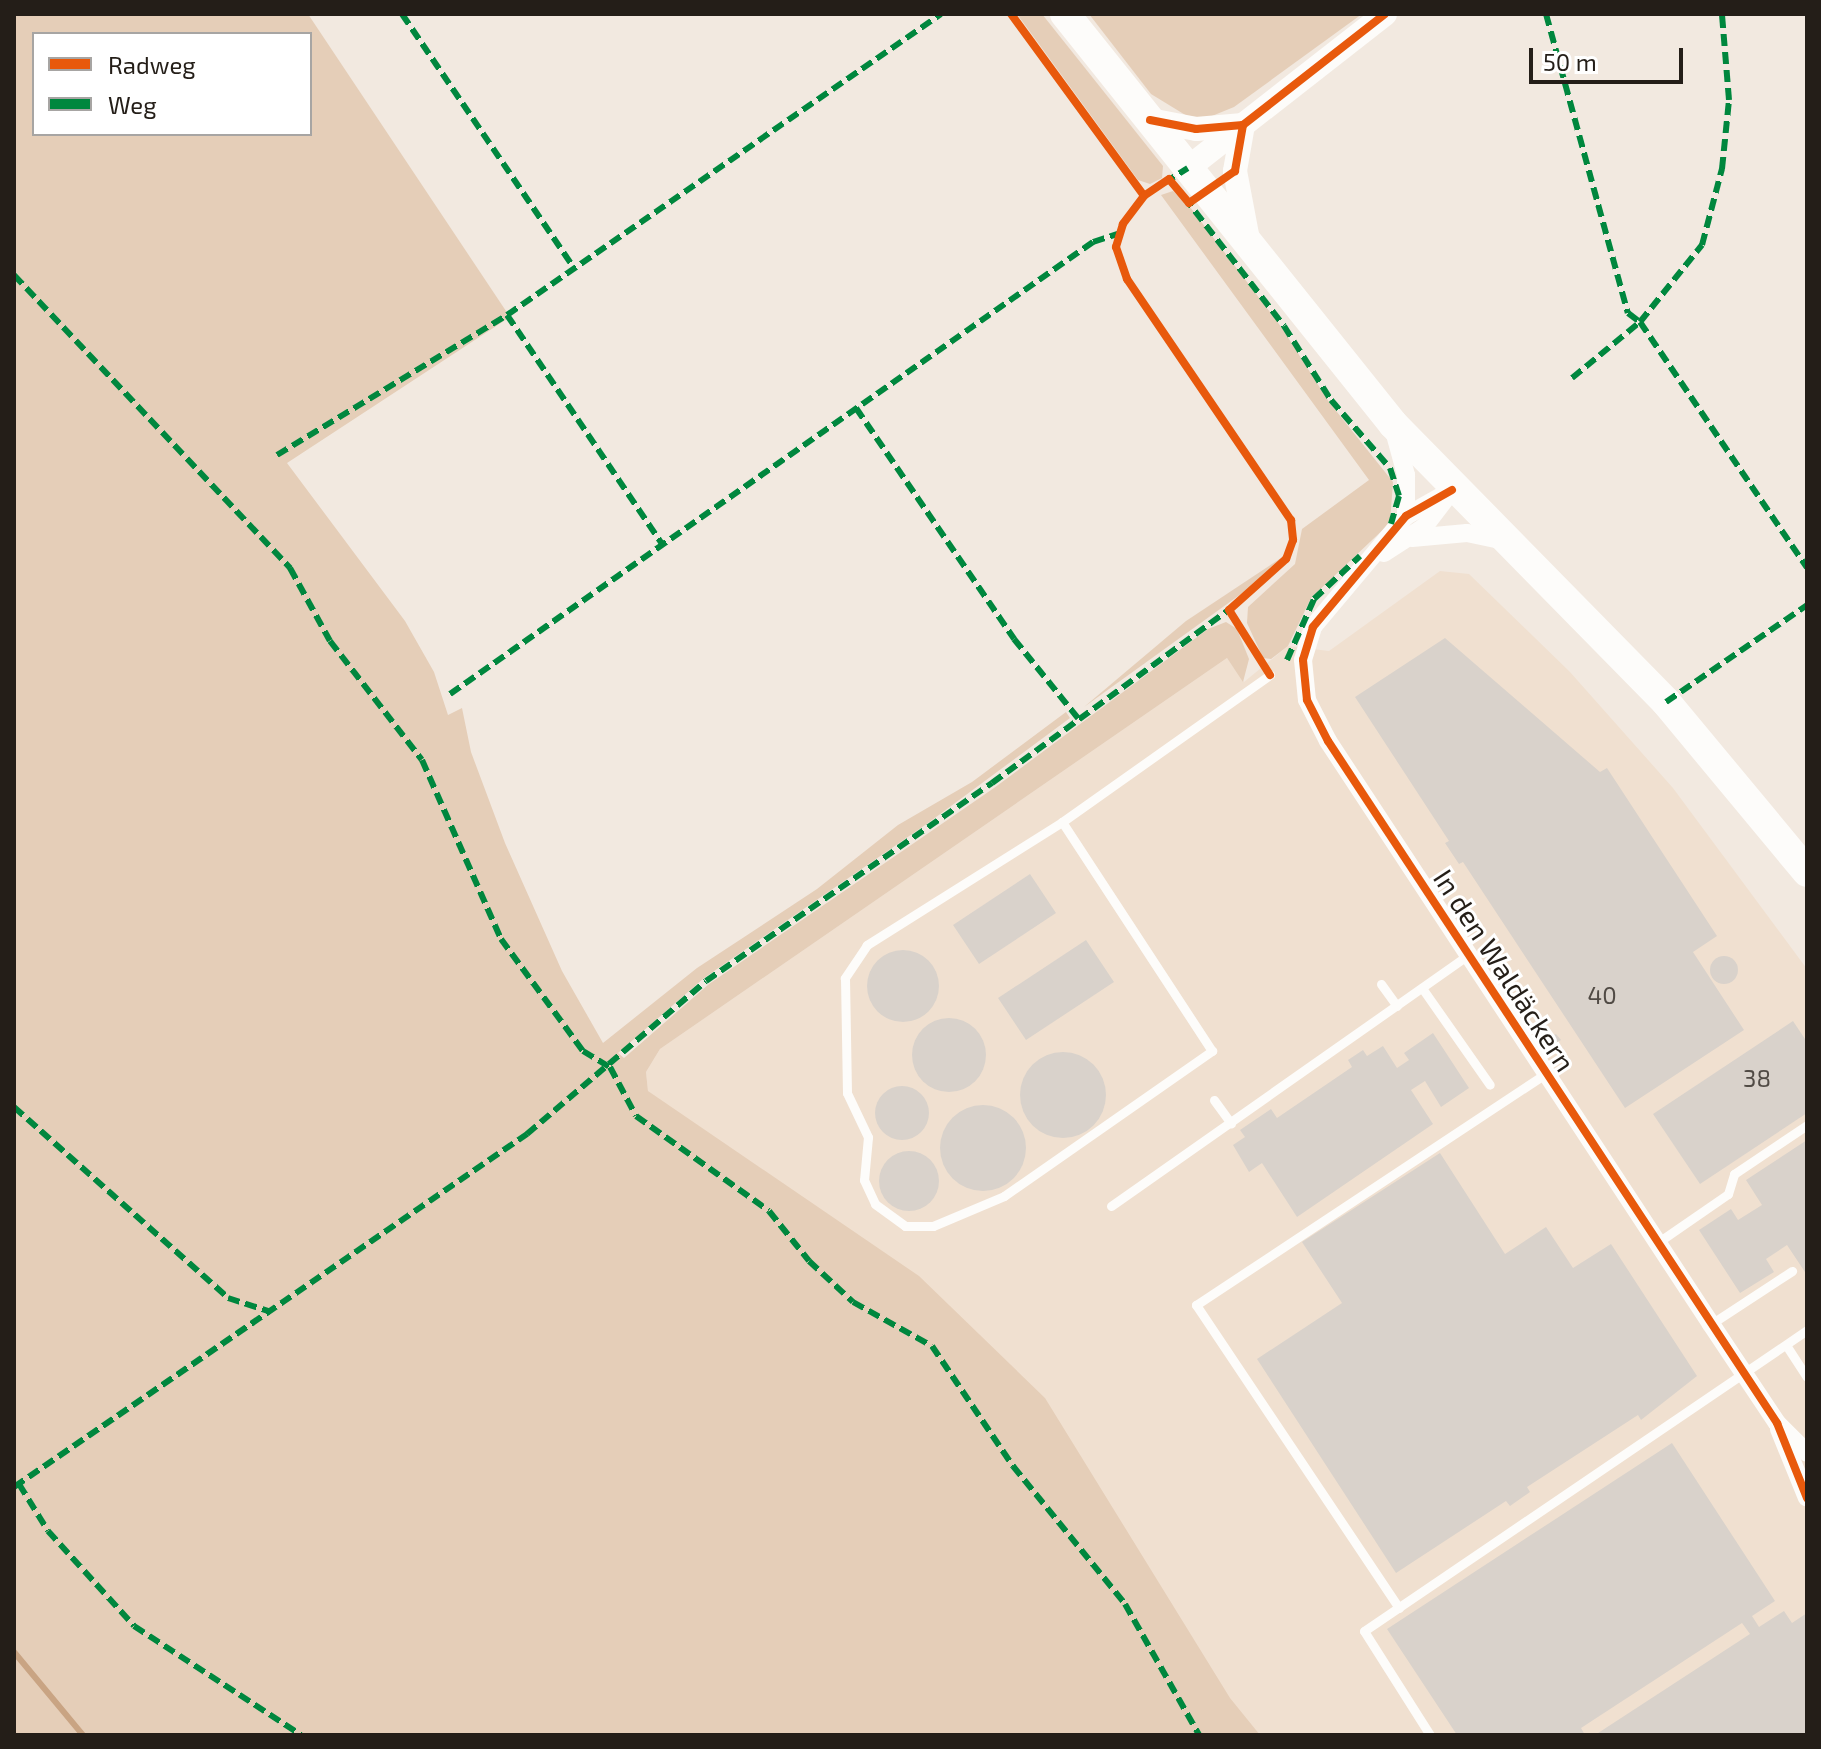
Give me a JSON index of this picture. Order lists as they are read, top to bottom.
{
  "streets": {
    "street": ["In den Waldäckern"]
  },
  "house_numbers": ["40", "38"],
  "legend": ["Radweg", "Weg"],
  "scale_bar": "50 m"
}
